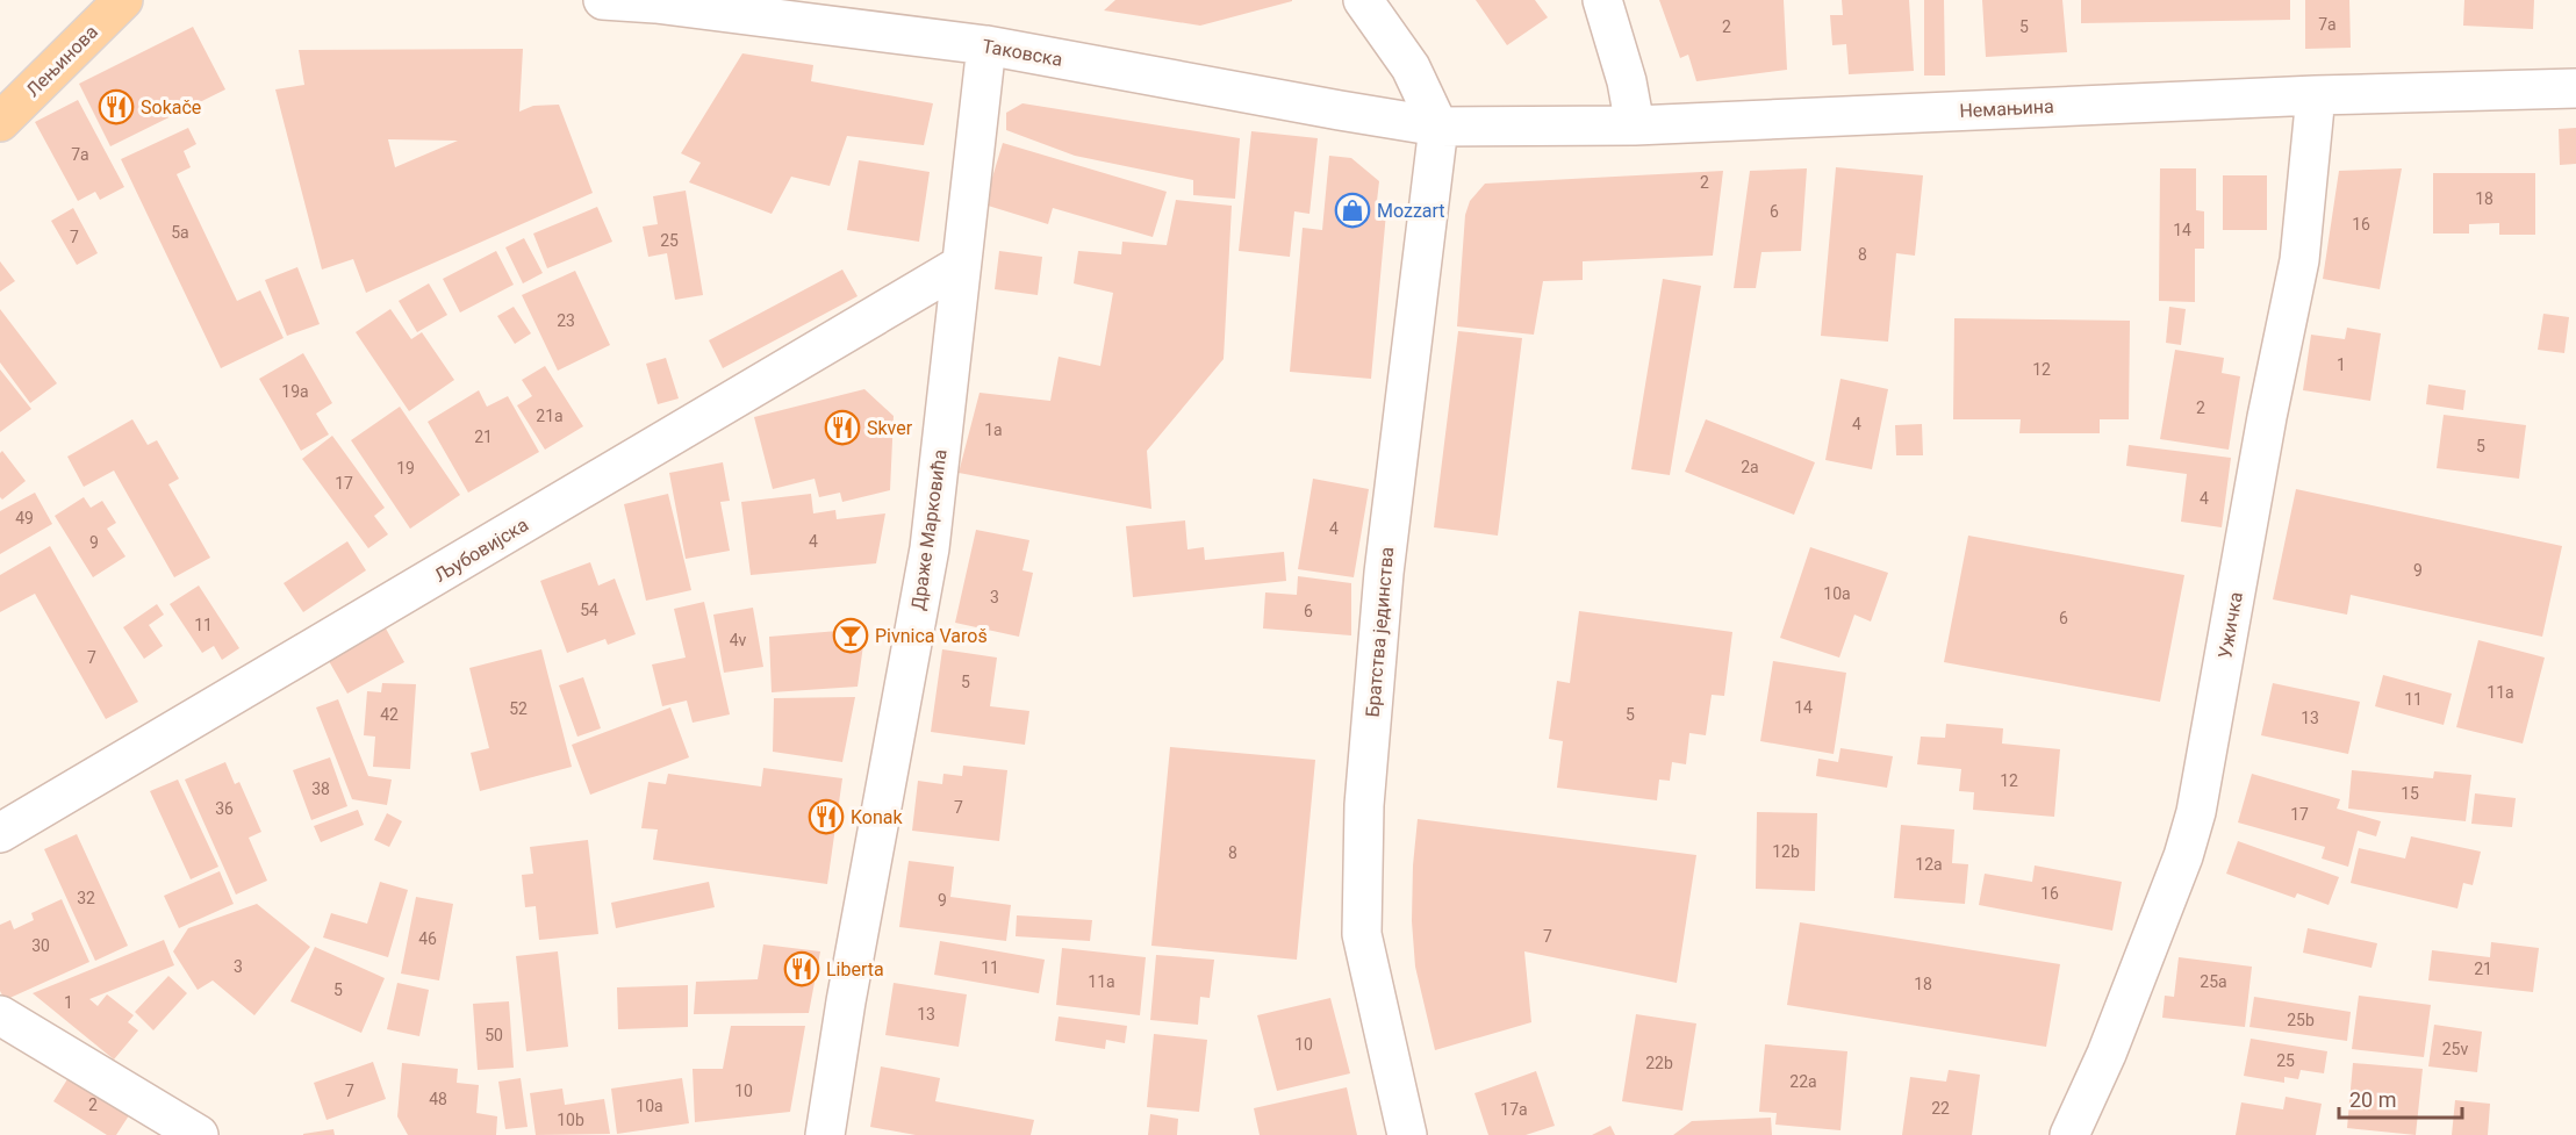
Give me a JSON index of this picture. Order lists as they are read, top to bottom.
{
  "streets": {
    "main road": ["Лењинова"],
    "street": [
      "Таковска",
      "Немањина",
      "Драже Марковића",
      "Љубовијска",
      "Ужичка",
      "Братства јединства"
    ]
  },
  "crossings": [
    ["Таковска", "Немањина"],
    ["Таковска", "Драже Марковића"],
    ["Таковска", "Братства јединства"],
    ["Немањина", "Ужичка"],
    ["Немањина", "Братства јединства"],
    ["Драже Марковића", "Љубовијска"]
  ],
  "places": {
    "restaurant": [
      "Sokače",
      "Skver",
      "Konak",
      "Liberta"
    ],
    "shop": ["Mozzart"],
    "bar": ["Pivnica Varoš"]
  },
  "house_numbers": [
    "7a",
    "2",
    "5",
    "7a",
    "2",
    "18",
    "6",
    "16",
    "14",
    "5a",
    "7",
    "25",
    "8",
    "23",
    "1",
    "12",
    "19a",
    "2",
    "21a",
    "4",
    "1a",
    "21",
    "5",
    "2a",
    "19",
    "17",
    "4",
    "49",
    "4",
    "4",
    "9",
    "9",
    "10a",
    "3",
    "54",
    "6",
    "6",
    "11",
    "4v",
    "7",
    "5",
    "11a",
    "11",
    "14",
    "52",
    "42",
    "5",
    "13",
    "12",
    "38",
    "15",
    "7",
    "36",
    "17",
    "12b",
    "8",
    "12a",
    "16",
    "32",
    "9",
    "7",
    "46",
    "30",
    "3",
    "11",
    "21",
    "11a",
    "25a",
    "18",
    "5",
    "1",
    "13",
    "25b",
    "50",
    "10",
    "25v",
    "25",
    "22b",
    "22a",
    "7",
    "10",
    "48",
    "2",
    "10a",
    "22",
    "17a",
    "10b"
  ],
  "scale_bar": "20 m"
}
